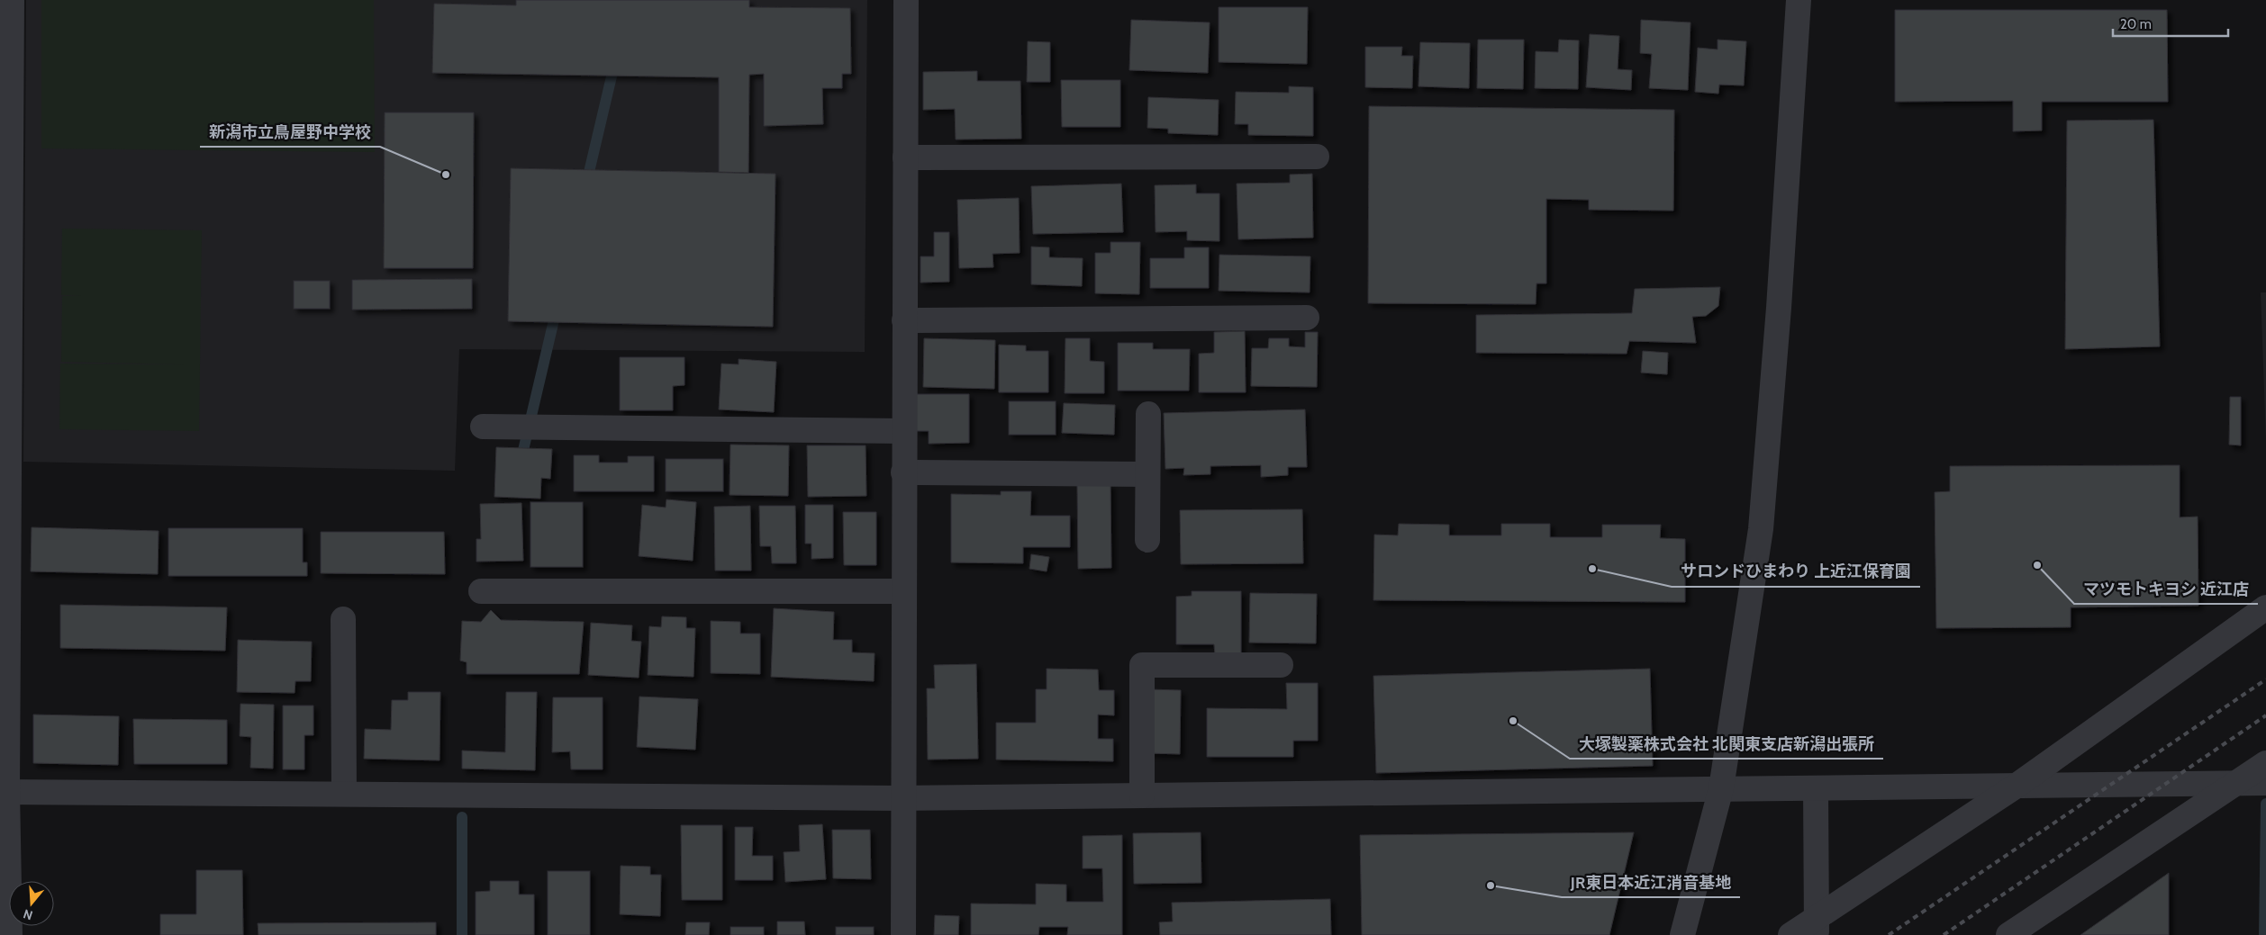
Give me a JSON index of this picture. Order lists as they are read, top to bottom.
{
  "places": [
    "新潟市立鳥屋野中学校",
    "マツモトキヨシ 近江店",
    "サロンドひまわり 上近江保育園",
    "大塚製薬株式会社 北関東支店新潟出張所",
    "JR東日本近江消音基地"
  ],
  "scale_bar": "20 m",
  "north": "bottom"
}
